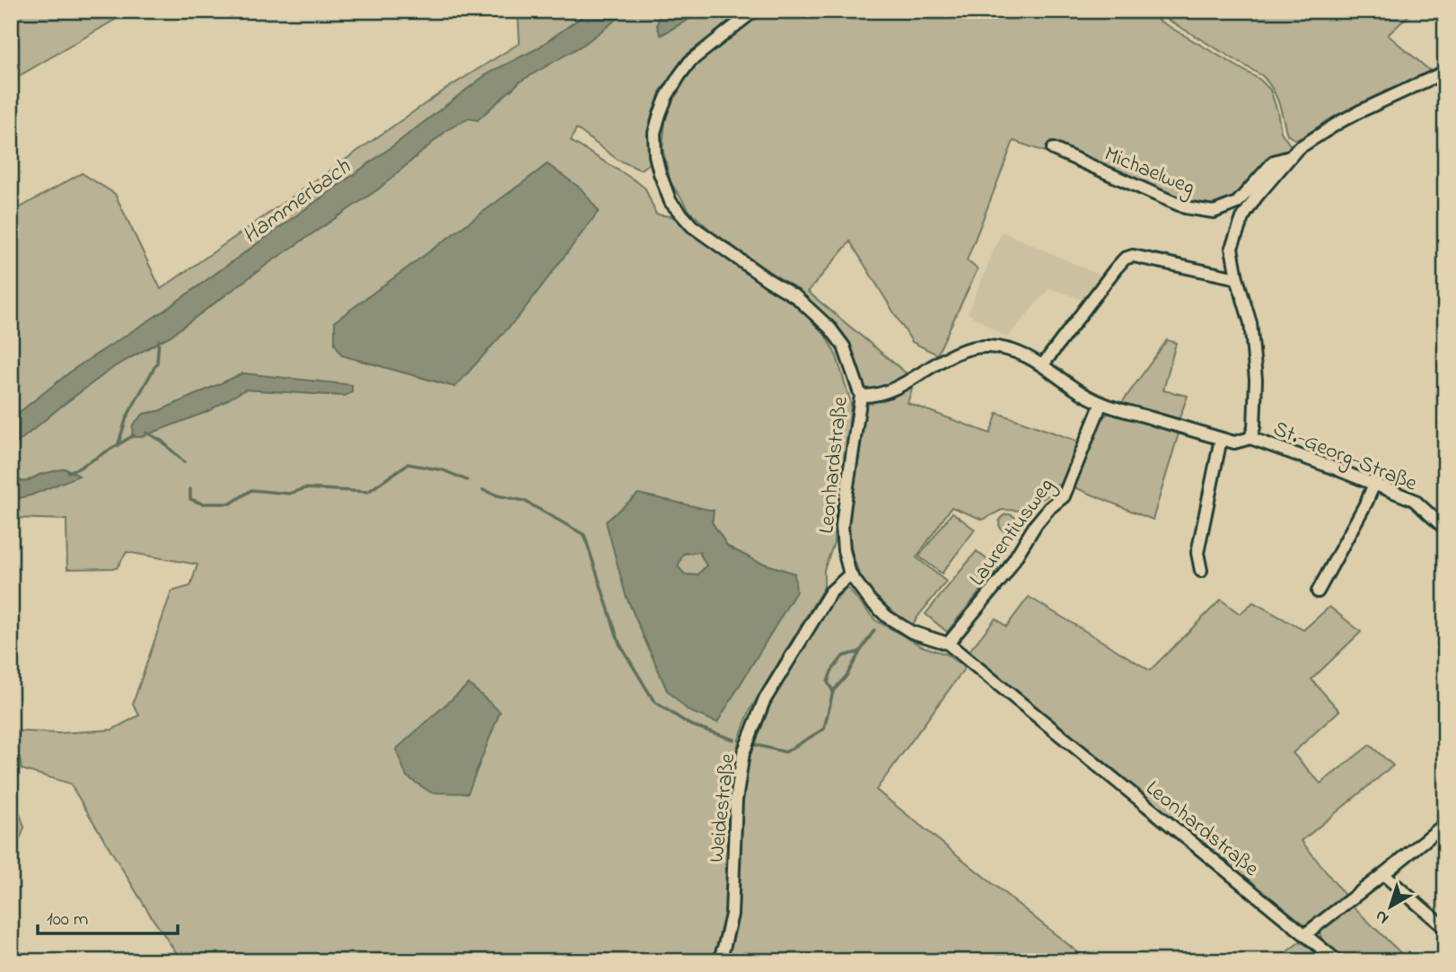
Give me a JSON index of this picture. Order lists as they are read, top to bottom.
{
  "streets": {
    "street": [
      "Michaelweg",
      "St.-Georg-Straße",
      "Leonhardstraße",
      "Laurentiusweg",
      "Weidestraße"
    ]
  },
  "crossings": [
    ["Michaelweg", "St.-Georg-Straße"],
    ["Leonhardstraße", "Laurentiusweg"],
    ["Leonhardstraße", "Weidestraße"]
  ],
  "water": ["Hammerbach"],
  "scale_bar": "100 m",
  "north": "bottom left"
}
